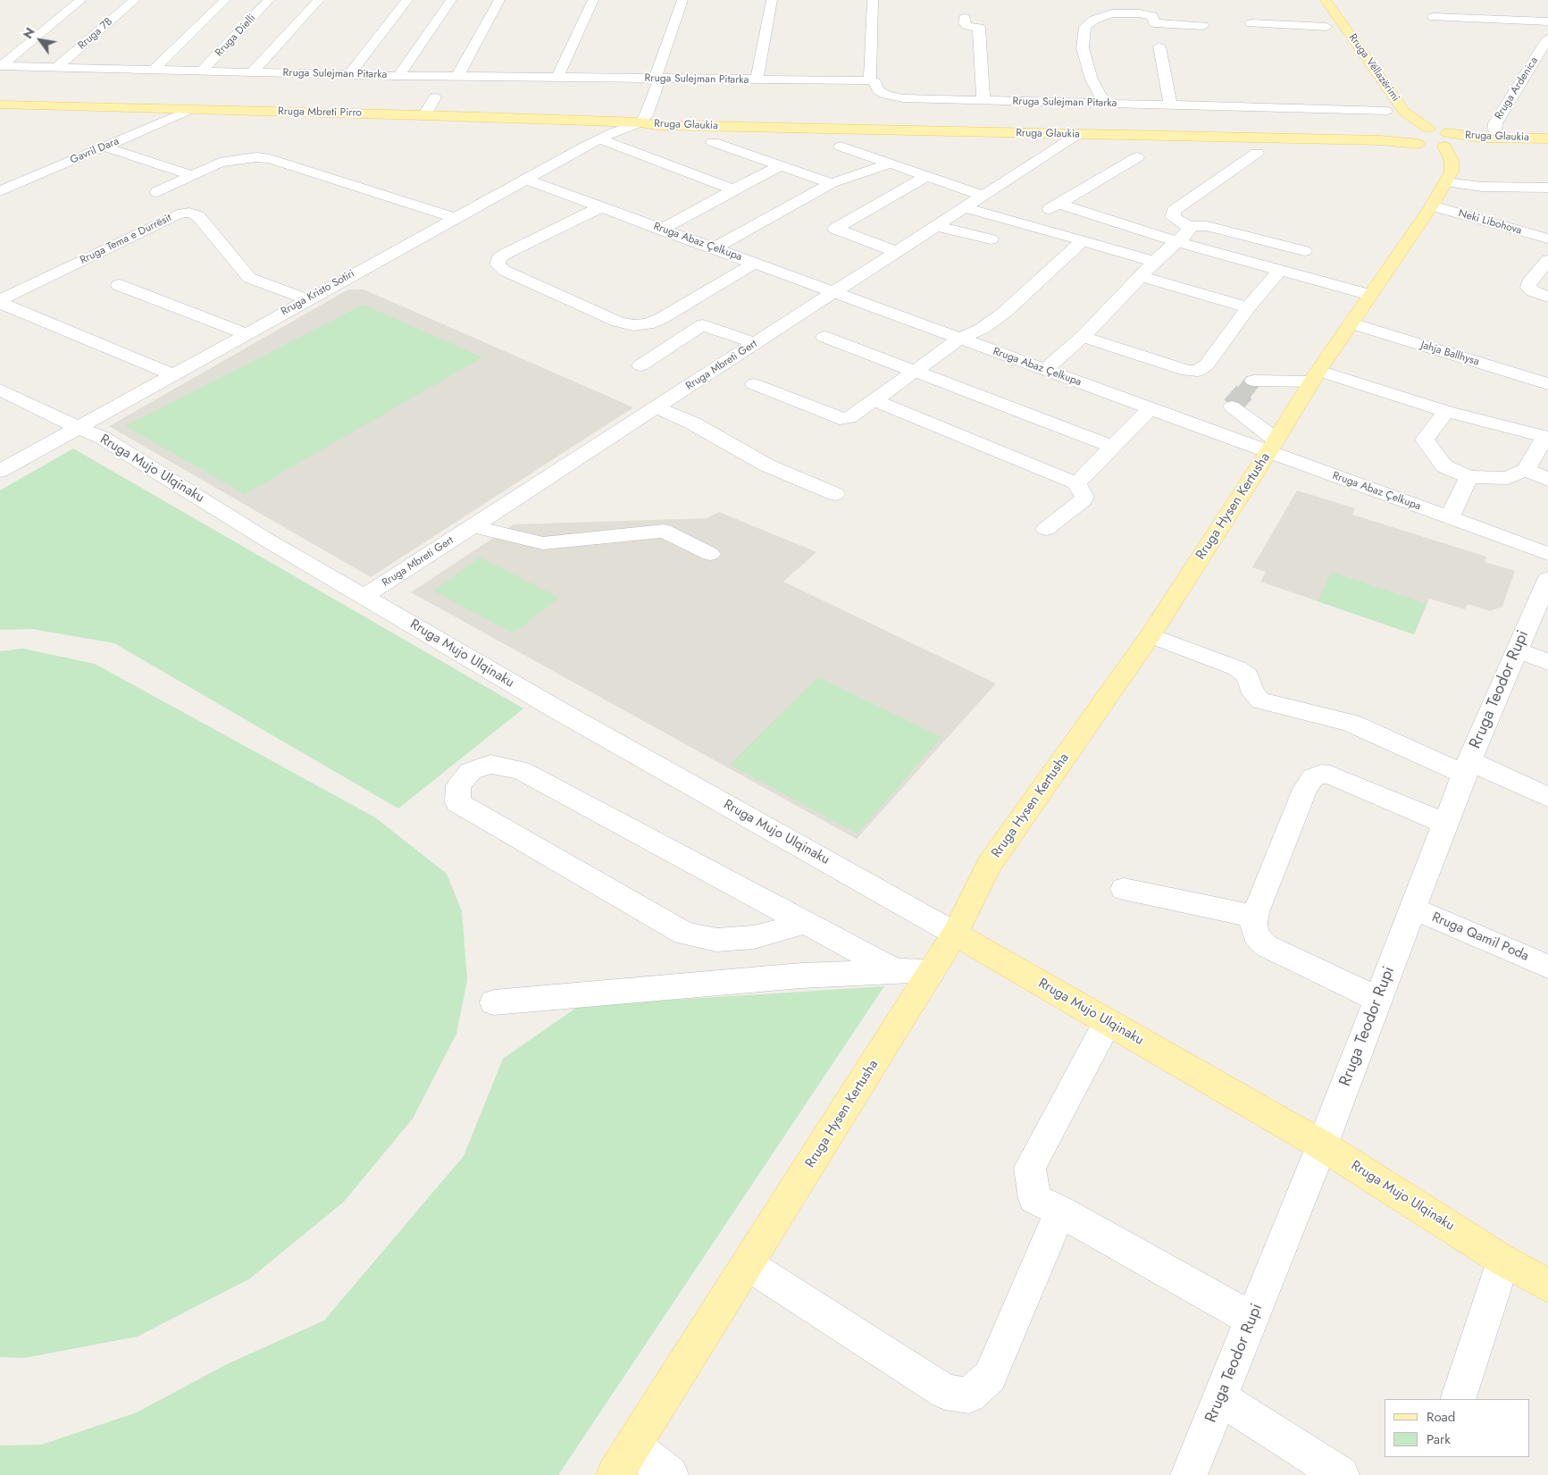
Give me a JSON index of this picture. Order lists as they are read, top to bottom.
{
  "streets": {
    "main road": [
      "Rruga Vëllazërimi",
      "Rruga Mbreti Pirro",
      "Rruga Glaukia",
      "Rruga Mujo Ulqinaku",
      "Rruga Hysen Kertusha"
    ],
    "street": [
      "Rruga 7B",
      "Rruga Dielli",
      "Rruga Sulejman Pitarka",
      "Rruga Ardenica",
      "Gavril Dara",
      "Neki Libohova",
      "Rruga Tema e Durrësit",
      "Rruga Abaz Çelkupa",
      "Rruga Kristo Sotiri",
      "Jahja Ballhysa",
      "Rruga Mbreti Gert",
      "Rruga Teodor Rupi",
      "Rruga Qamil Poda"
    ]
  },
  "crossings": [
    ["Rruga 7B", "Rruga Sulejman Pitarka"],
    ["Rruga Dielli", "Rruga Sulejman Pitarka"],
    ["Rruga Vëllazërimi", "Rruga Sulejman Pitarka"],
    ["Rruga Vëllazërimi", "Rruga Glaukia"],
    ["Rruga Ardenica", "Rruga Glaukia"],
    ["Rruga Mbreti Pirro", "Rruga Glaukia"],
    ["Rruga Mbreti Pirro", "Gavril Dara"],
    ["Rruga Mbreti Pirro", "Rruga Kristo Sotiri"],
    ["Rruga Glaukia", "Rruga Kristo Sotiri"],
    ["Rruga Glaukia", "Rruga Mbreti Gert"],
    ["Rruga Glaukia", "Rruga Hysen Kertusha"],
    ["Neki Libohova", "Rruga Hysen Kertusha"],
    ["Rruga Tema e Durrësit", "Rruga Kristo Sotiri"],
    ["Rruga Abaz Çelkupa", "Rruga Kristo Sotiri"],
    ["Rruga Abaz Çelkupa", "Rruga Mbreti Gert"],
    ["Rruga Abaz Çelkupa", "Rruga Hysen Kertusha"],
    ["Rruga Kristo Sotiri", "Rruga Mujo Ulqinaku"],
    ["Jahja Ballhysa", "Rruga Hysen Kertusha"],
    ["Rruga Mbreti Gert", "Rruga Mujo Ulqinaku"],
    ["Rruga Mujo Ulqinaku", "Rruga Hysen Kertusha"],
    ["Rruga Mujo Ulqinaku", "Rruga Teodor Rupi"],
    ["Rruga Teodor Rupi", "Rruga Qamil Poda"]
  ],
  "legend": ["Road", "Park"],
  "north": "top left"
}
